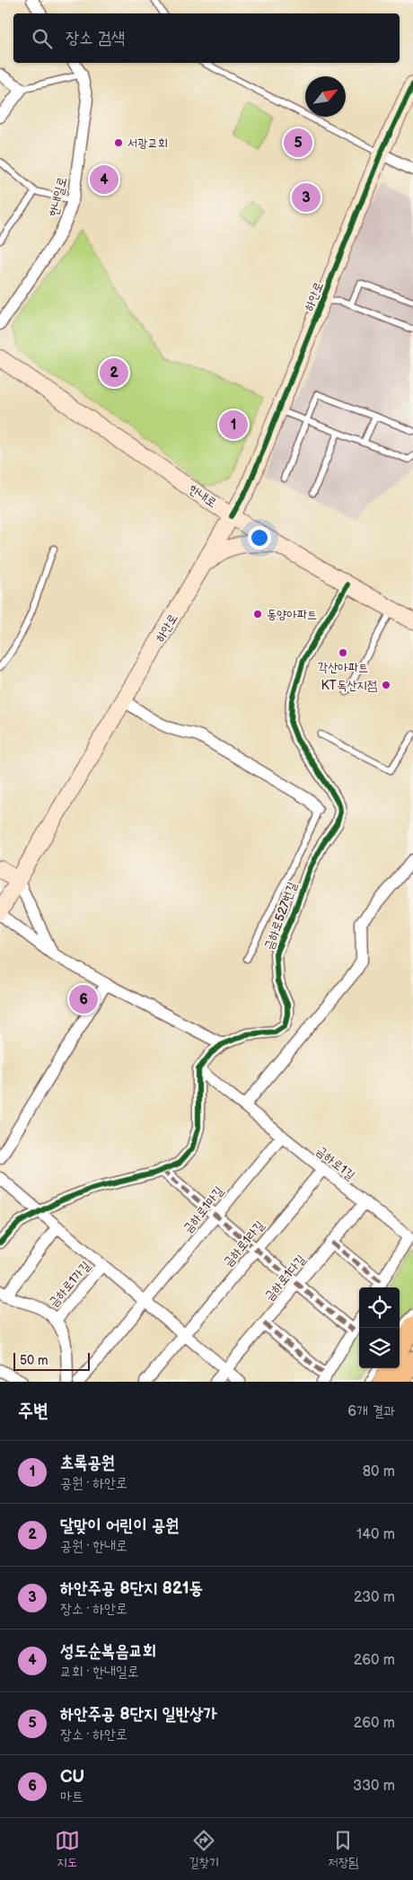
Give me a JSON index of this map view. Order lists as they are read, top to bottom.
{
  "streets": {
    "main road": ["하안로", "한내로"],
    "street": [
      "한내일로",
      "금하로527번길",
      "금하로1길",
      "금하로1마길",
      "금하로1라길",
      "금하로1다길",
      "금하로1가길"
    ]
  },
  "crossings": [
    ["하안로", "한내로"],
    ["한내로", "금하로527번길"],
    ["금하로527번길", "금하로1길"],
    ["금하로1길", "금하로1마길"],
    ["금하로1길", "금하로1라길"],
    ["금하로1길", "금하로1다길"]
  ],
  "places": [
    "서광교회",
    "동양아파트",
    "각산아파트",
    "KT독산지점"
  ],
  "scale_bar": "50 m",
  "north": "top right",
  "page": {
    "search": "장소 검색",
    "pins": [
      "5",
      "4",
      "3",
      "2",
      "1",
      "6"
    ],
    "scale": "50 m",
    "heading": ["주변", "6개 결과"],
    "list": [
      {
        "mark": "1",
        "name": "초록공원",
        "note": "공원 · 하안로",
        "value": "80 m"
      },
      {
        "mark": "2",
        "name": "달맞이 어린이 공원",
        "note": "공원 · 한내로",
        "value": "140 m"
      },
      {
        "mark": "3",
        "name": "하안주공 8단지 821동",
        "note": "장소 · 하안로",
        "value": "230 m"
      },
      {
        "mark": "4",
        "name": "성도순복음교회",
        "note": "교회 · 한내일로",
        "value": "260 m"
      },
      {
        "mark": "5",
        "name": "하안주공 8단지 일반상가",
        "note": "장소 · 하안로",
        "value": "260 m"
      },
      {
        "mark": "6",
        "name": "CU",
        "note": "마트",
        "value": "330 m"
      }
    ],
    "nav": ["지도", "길찾기", "저장됨"]
  }
}
